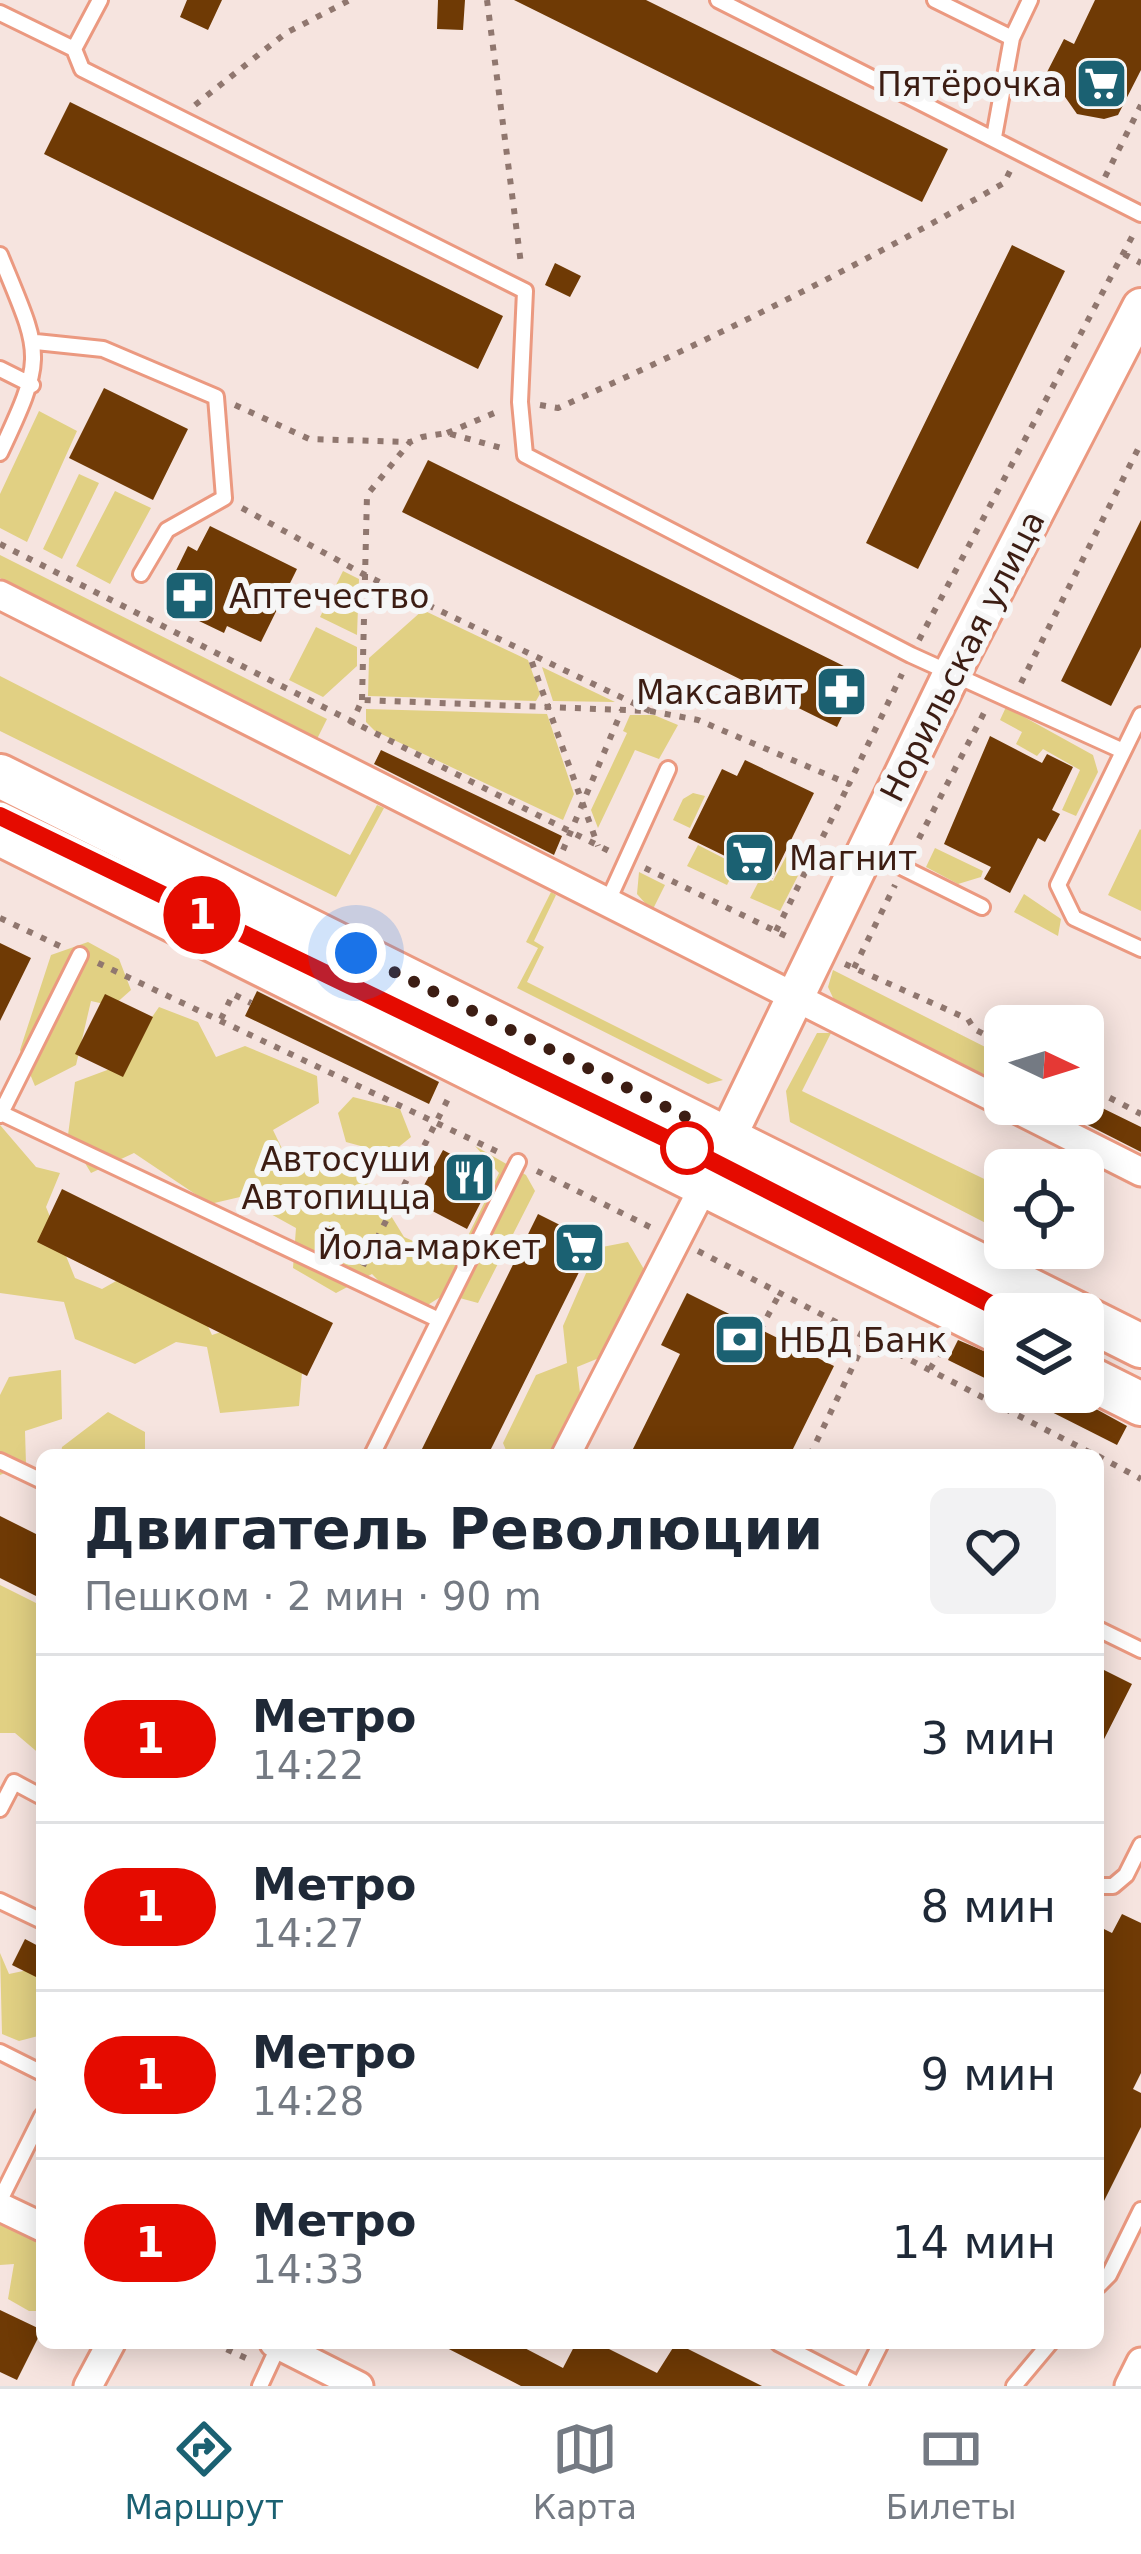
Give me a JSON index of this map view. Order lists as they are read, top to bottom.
{
  "streets": {
    "street": ["Норильская улица"]
  },
  "places": {
    "supermarket": ["Пятёрочка", "Магнит", "Йола-маркет"],
    "pharmacy": ["Аптечество", "Максавит"],
    "restaurant": ["Автосуши Автопицца"],
    "bank": ["НБД Банк"]
  },
  "lines": ["metro line 1"],
  "north": "right",
  "page": {
    "on_map": "1",
    "heading": ["Двигатель Революции", "Пешком · 2 мин · 90 m"],
    "list": [
      {
        "mark": "1",
        "name": "Метро",
        "note": "14:22",
        "value": "3 мин"
      },
      {
        "mark": "1",
        "name": "Метро",
        "note": "14:27",
        "value": "8 мин"
      },
      {
        "mark": "1",
        "name": "Метро",
        "note": "14:28",
        "value": "9 мин"
      },
      {
        "mark": "1",
        "name": "Метро",
        "note": "14:33",
        "value": "14 мин"
      }
    ],
    "tabs": ["Маршрут", "Карта", "Билеты"]
  }
}
